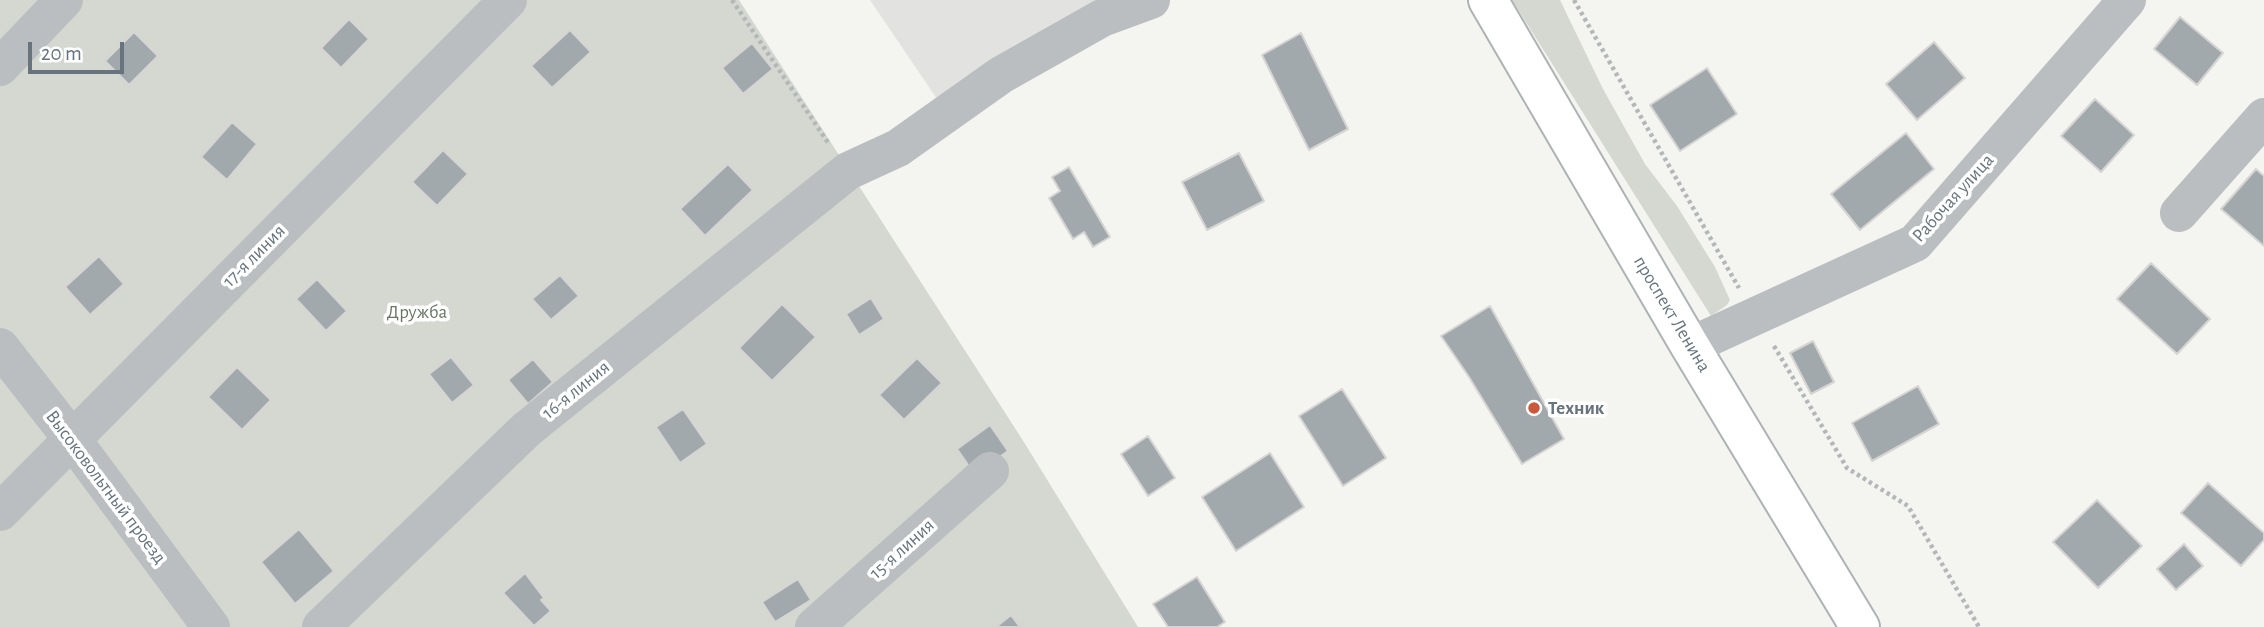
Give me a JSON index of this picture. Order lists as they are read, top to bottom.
{
  "streets": {
    "main road": ["проспект Ленина"],
    "street": [
      "Рабочая улица",
      "17-я линия",
      "16-я линия",
      "Высоковольтный проезд",
      "15-я линия"
    ]
  },
  "crossings": [
    ["Рабочая улица", "проспект Ленина"],
    ["17-я линия", "Высоковольтный проезд"]
  ],
  "parks": ["Дружба"],
  "places": ["Техник"],
  "scale_bar": "20 m"
}
